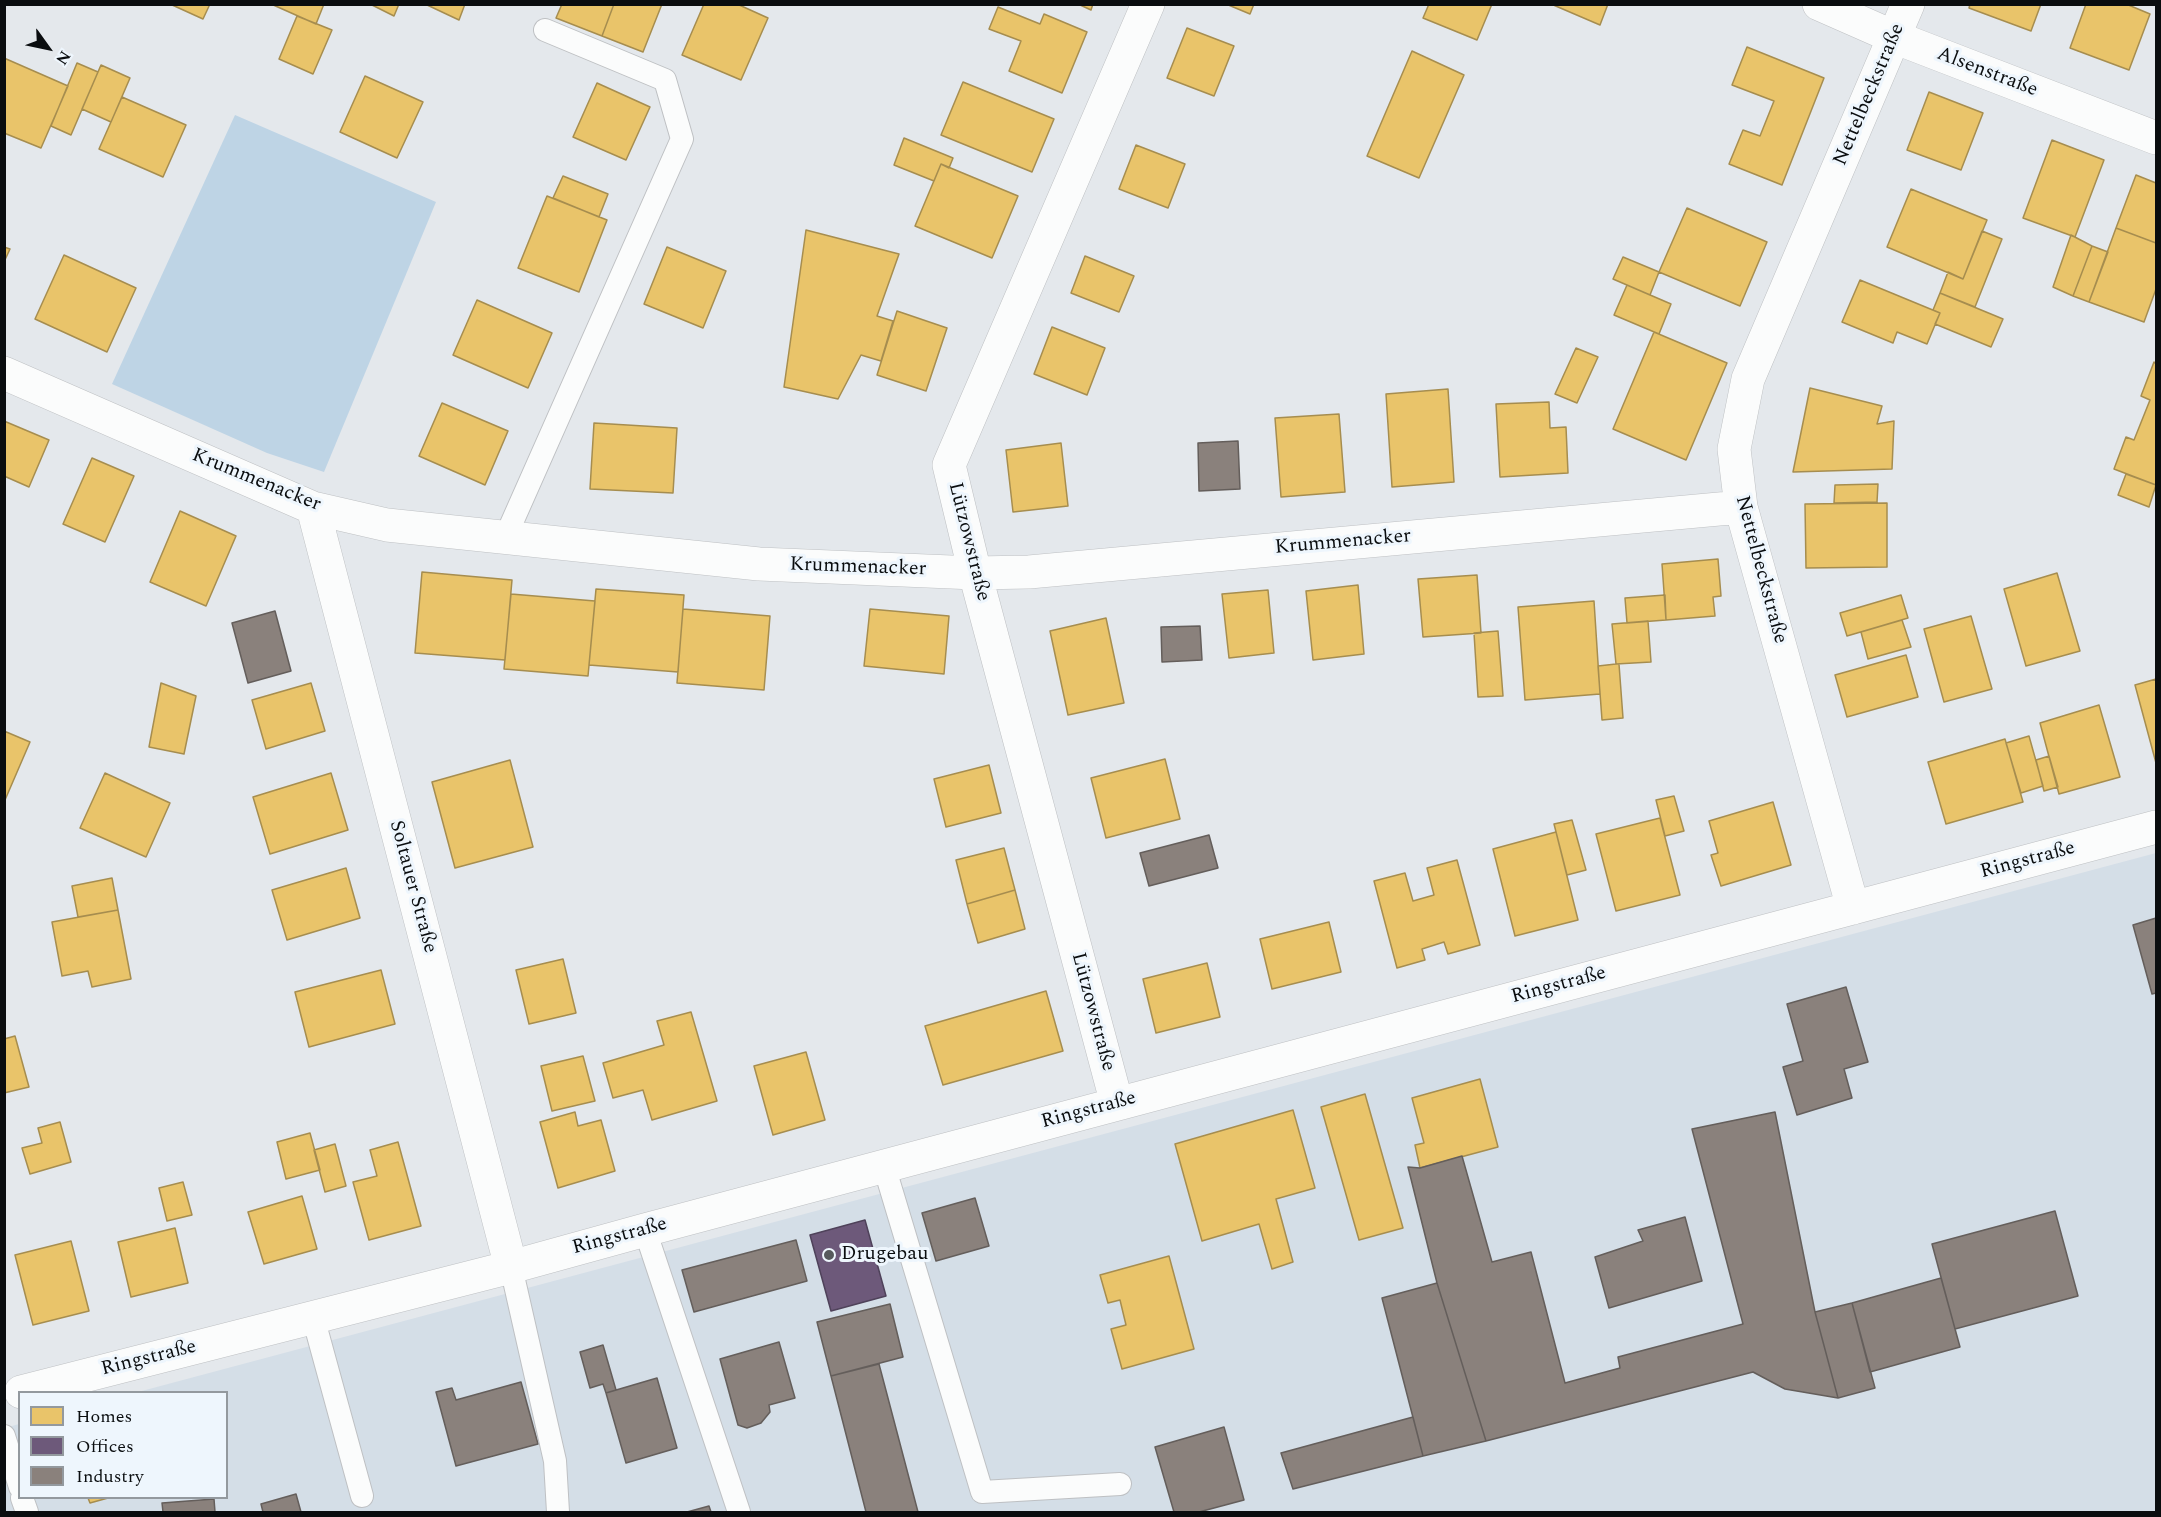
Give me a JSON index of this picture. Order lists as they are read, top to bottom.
{
  "streets": {
    "street": [
      "Alsenstraße",
      "Nettelbeckstraße",
      "Krummenacker",
      "Lützowstraße",
      "Ringstraße",
      "Soltauer Straße"
    ]
  },
  "crossings": [
    ["Alsenstraße", "Nettelbeckstraße"],
    ["Nettelbeckstraße", "Krummenacker"],
    ["Nettelbeckstraße", "Ringstraße"],
    ["Krummenacker", "Lützowstraße"],
    ["Krummenacker", "Soltauer Straße"],
    ["Lützowstraße", "Ringstraße"],
    ["Ringstraße", "Soltauer Straße"]
  ],
  "places": ["Drugebau"],
  "legend": ["Homes", "Offices", "Industry"],
  "north": "bottom right"
}
